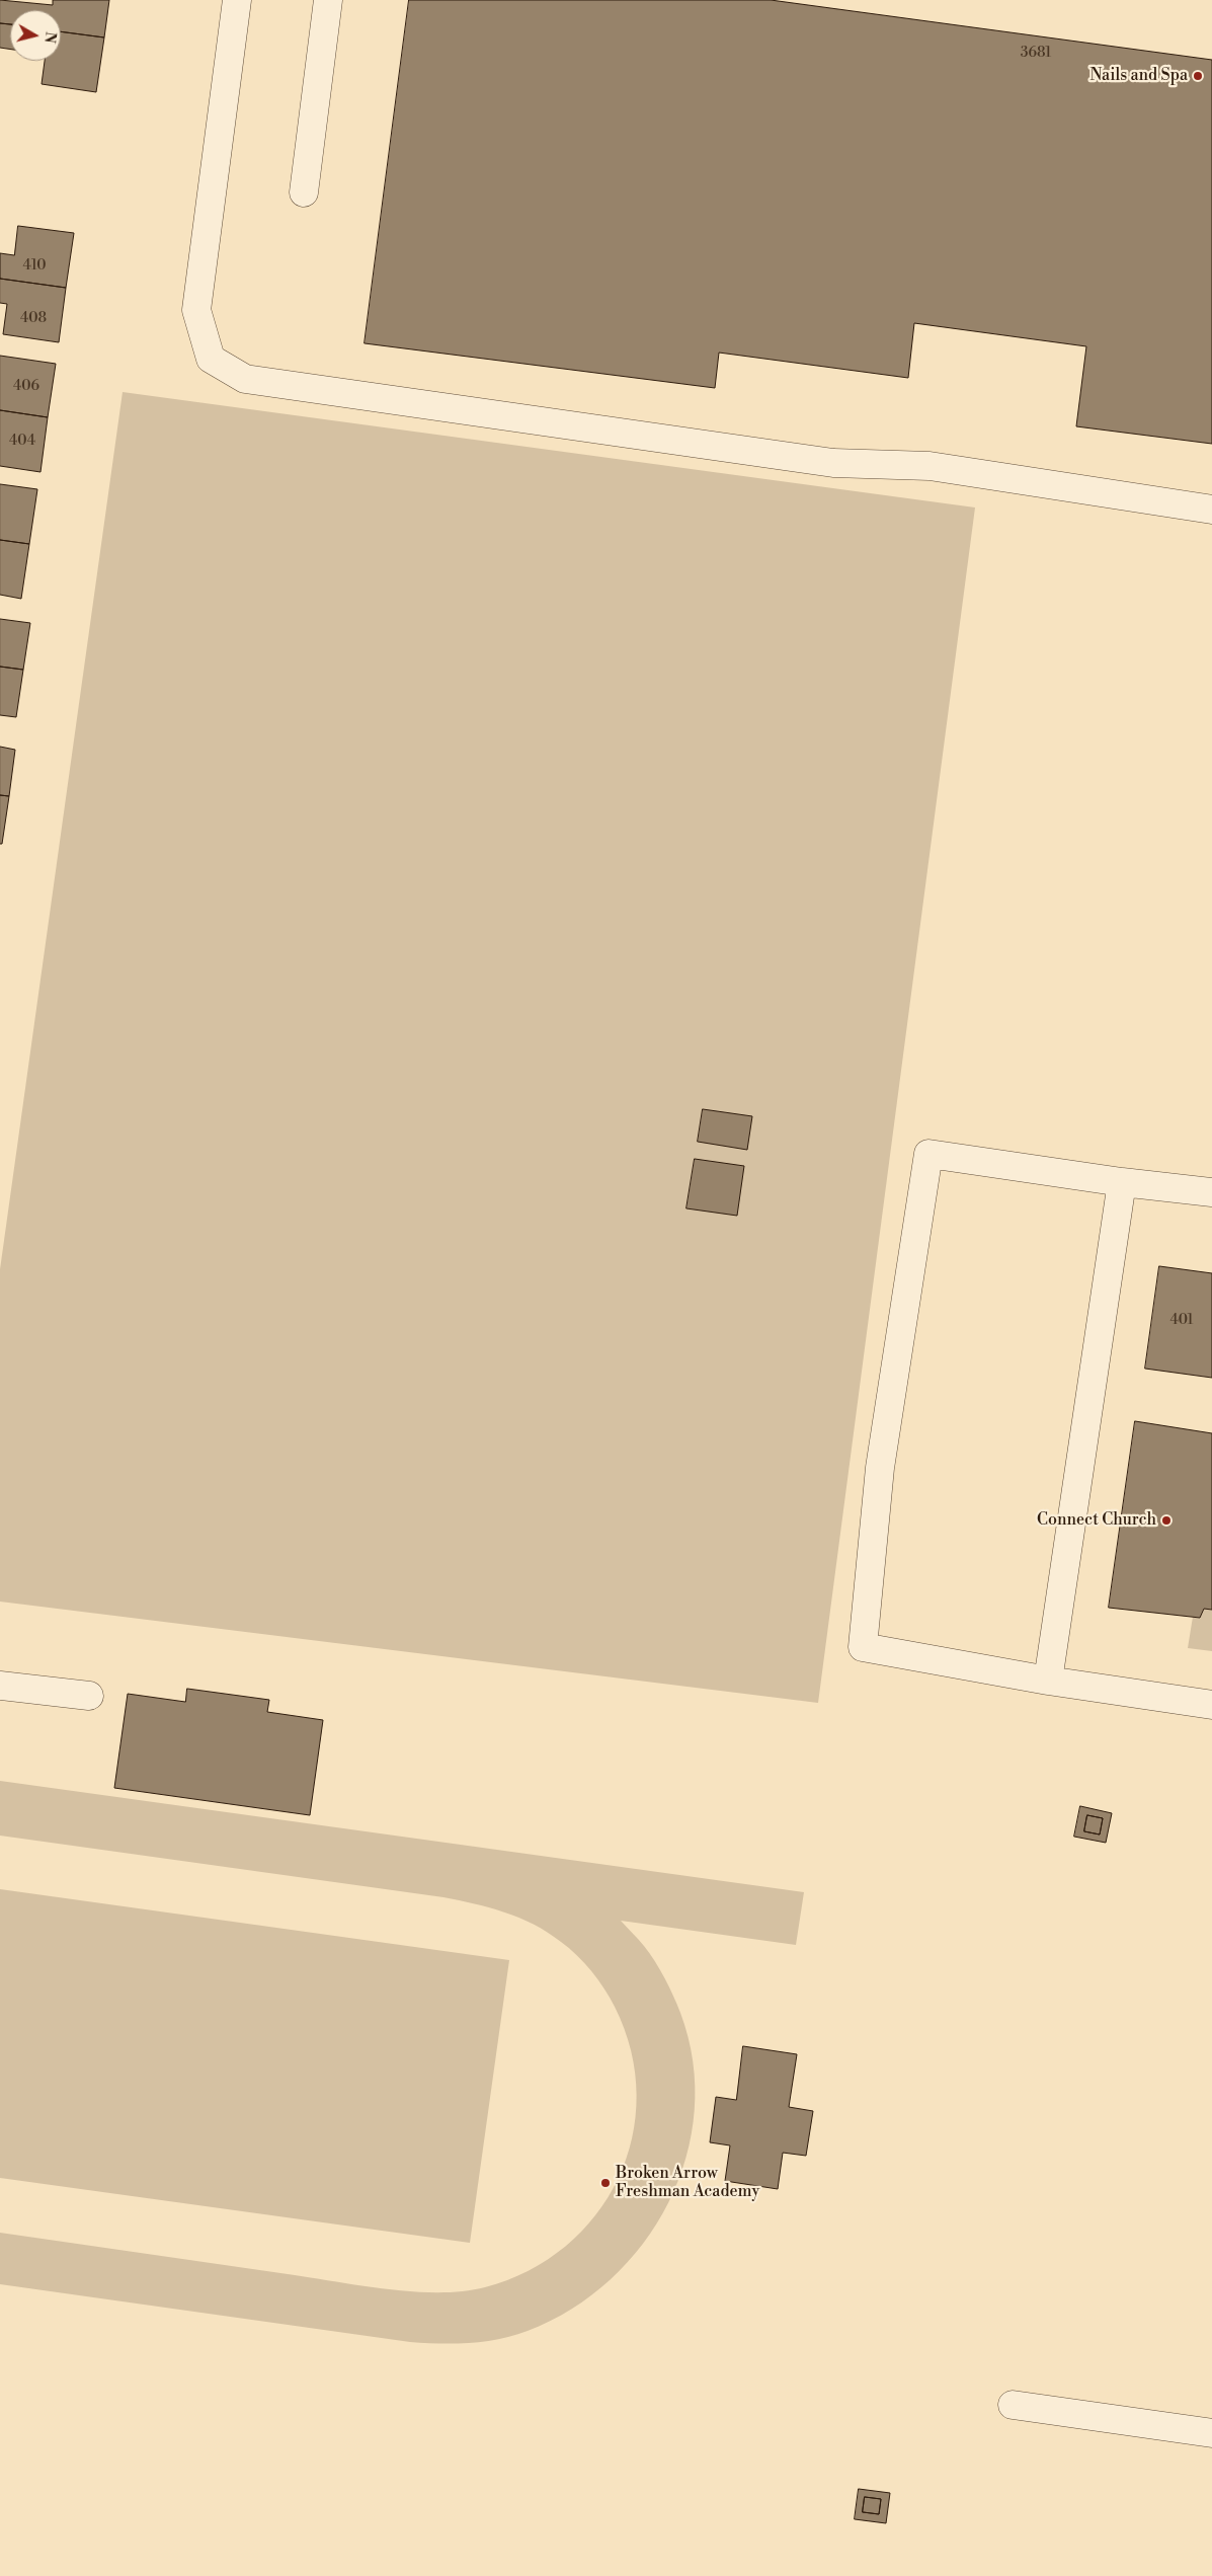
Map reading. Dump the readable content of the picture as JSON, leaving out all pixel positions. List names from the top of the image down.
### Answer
{
  "places": ["Nails and Spa", "Connect Church", "Broken Arrow Freshman Academy"],
  "house_numbers": [
    "3681",
    "410",
    "408",
    "406",
    "404",
    "401"
  ],
  "north": "right"
}
